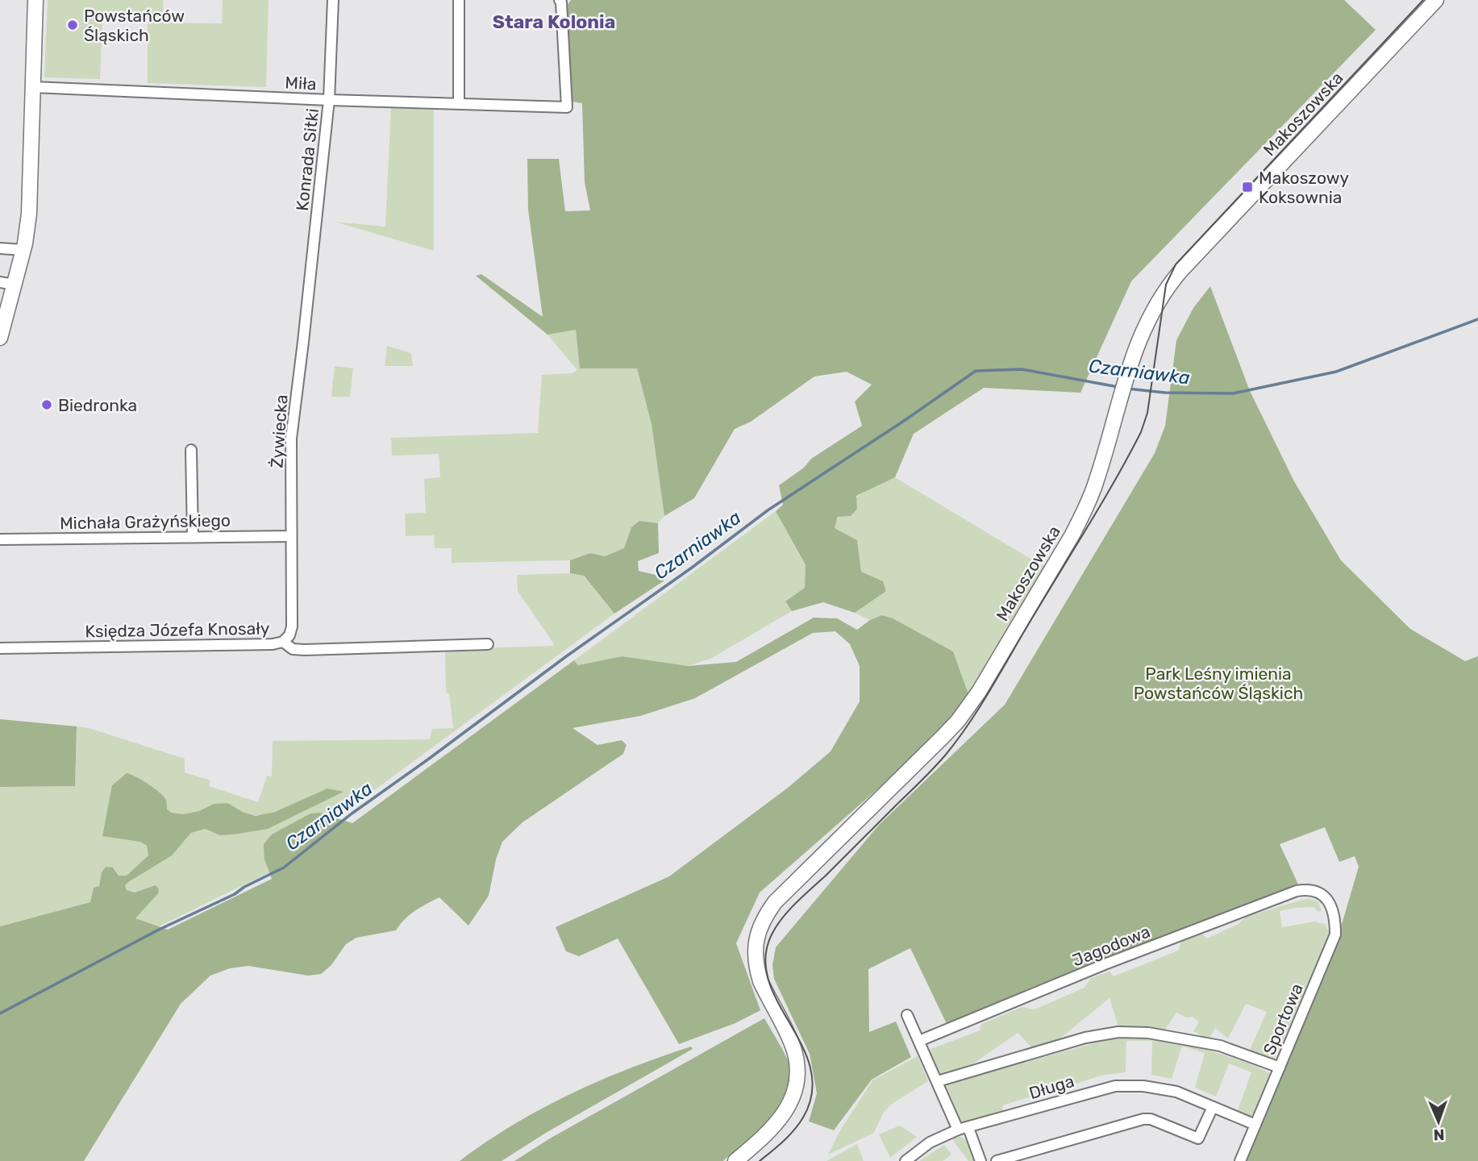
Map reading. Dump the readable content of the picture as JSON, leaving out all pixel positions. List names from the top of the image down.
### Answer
{
  "streets": {
    "main road": ["Makoszowska"],
    "street": [
      "Miła",
      "Konrada Sitki",
      "Żywiecka",
      "Michała Grażyńskiego",
      "Księdza Józefa Knosały",
      "Jagodowa",
      "Sportowa",
      "Długa"
    ]
  },
  "crossings": [
    ["Miła", "Konrada Sitki"],
    ["Konrada Sitki", "Żywiecka"],
    ["Żywiecka", "Michała Grażyńskiego"],
    ["Żywiecka", "Księdza Józefa Knosały"],
    ["Jagodowa", "Sportowa"],
    ["Sportowa", "Długa"]
  ],
  "districts": ["Stara Kolonia"],
  "water": ["Czarniawka"],
  "parks": ["Park Leśny imienia Powstańców Śląskich"],
  "places": {
    "other": ["Powstańców Śląskich", "Biedronka"],
    "transit": ["Makoszowy Koksownia"]
  },
  "north": "bottom"
}
